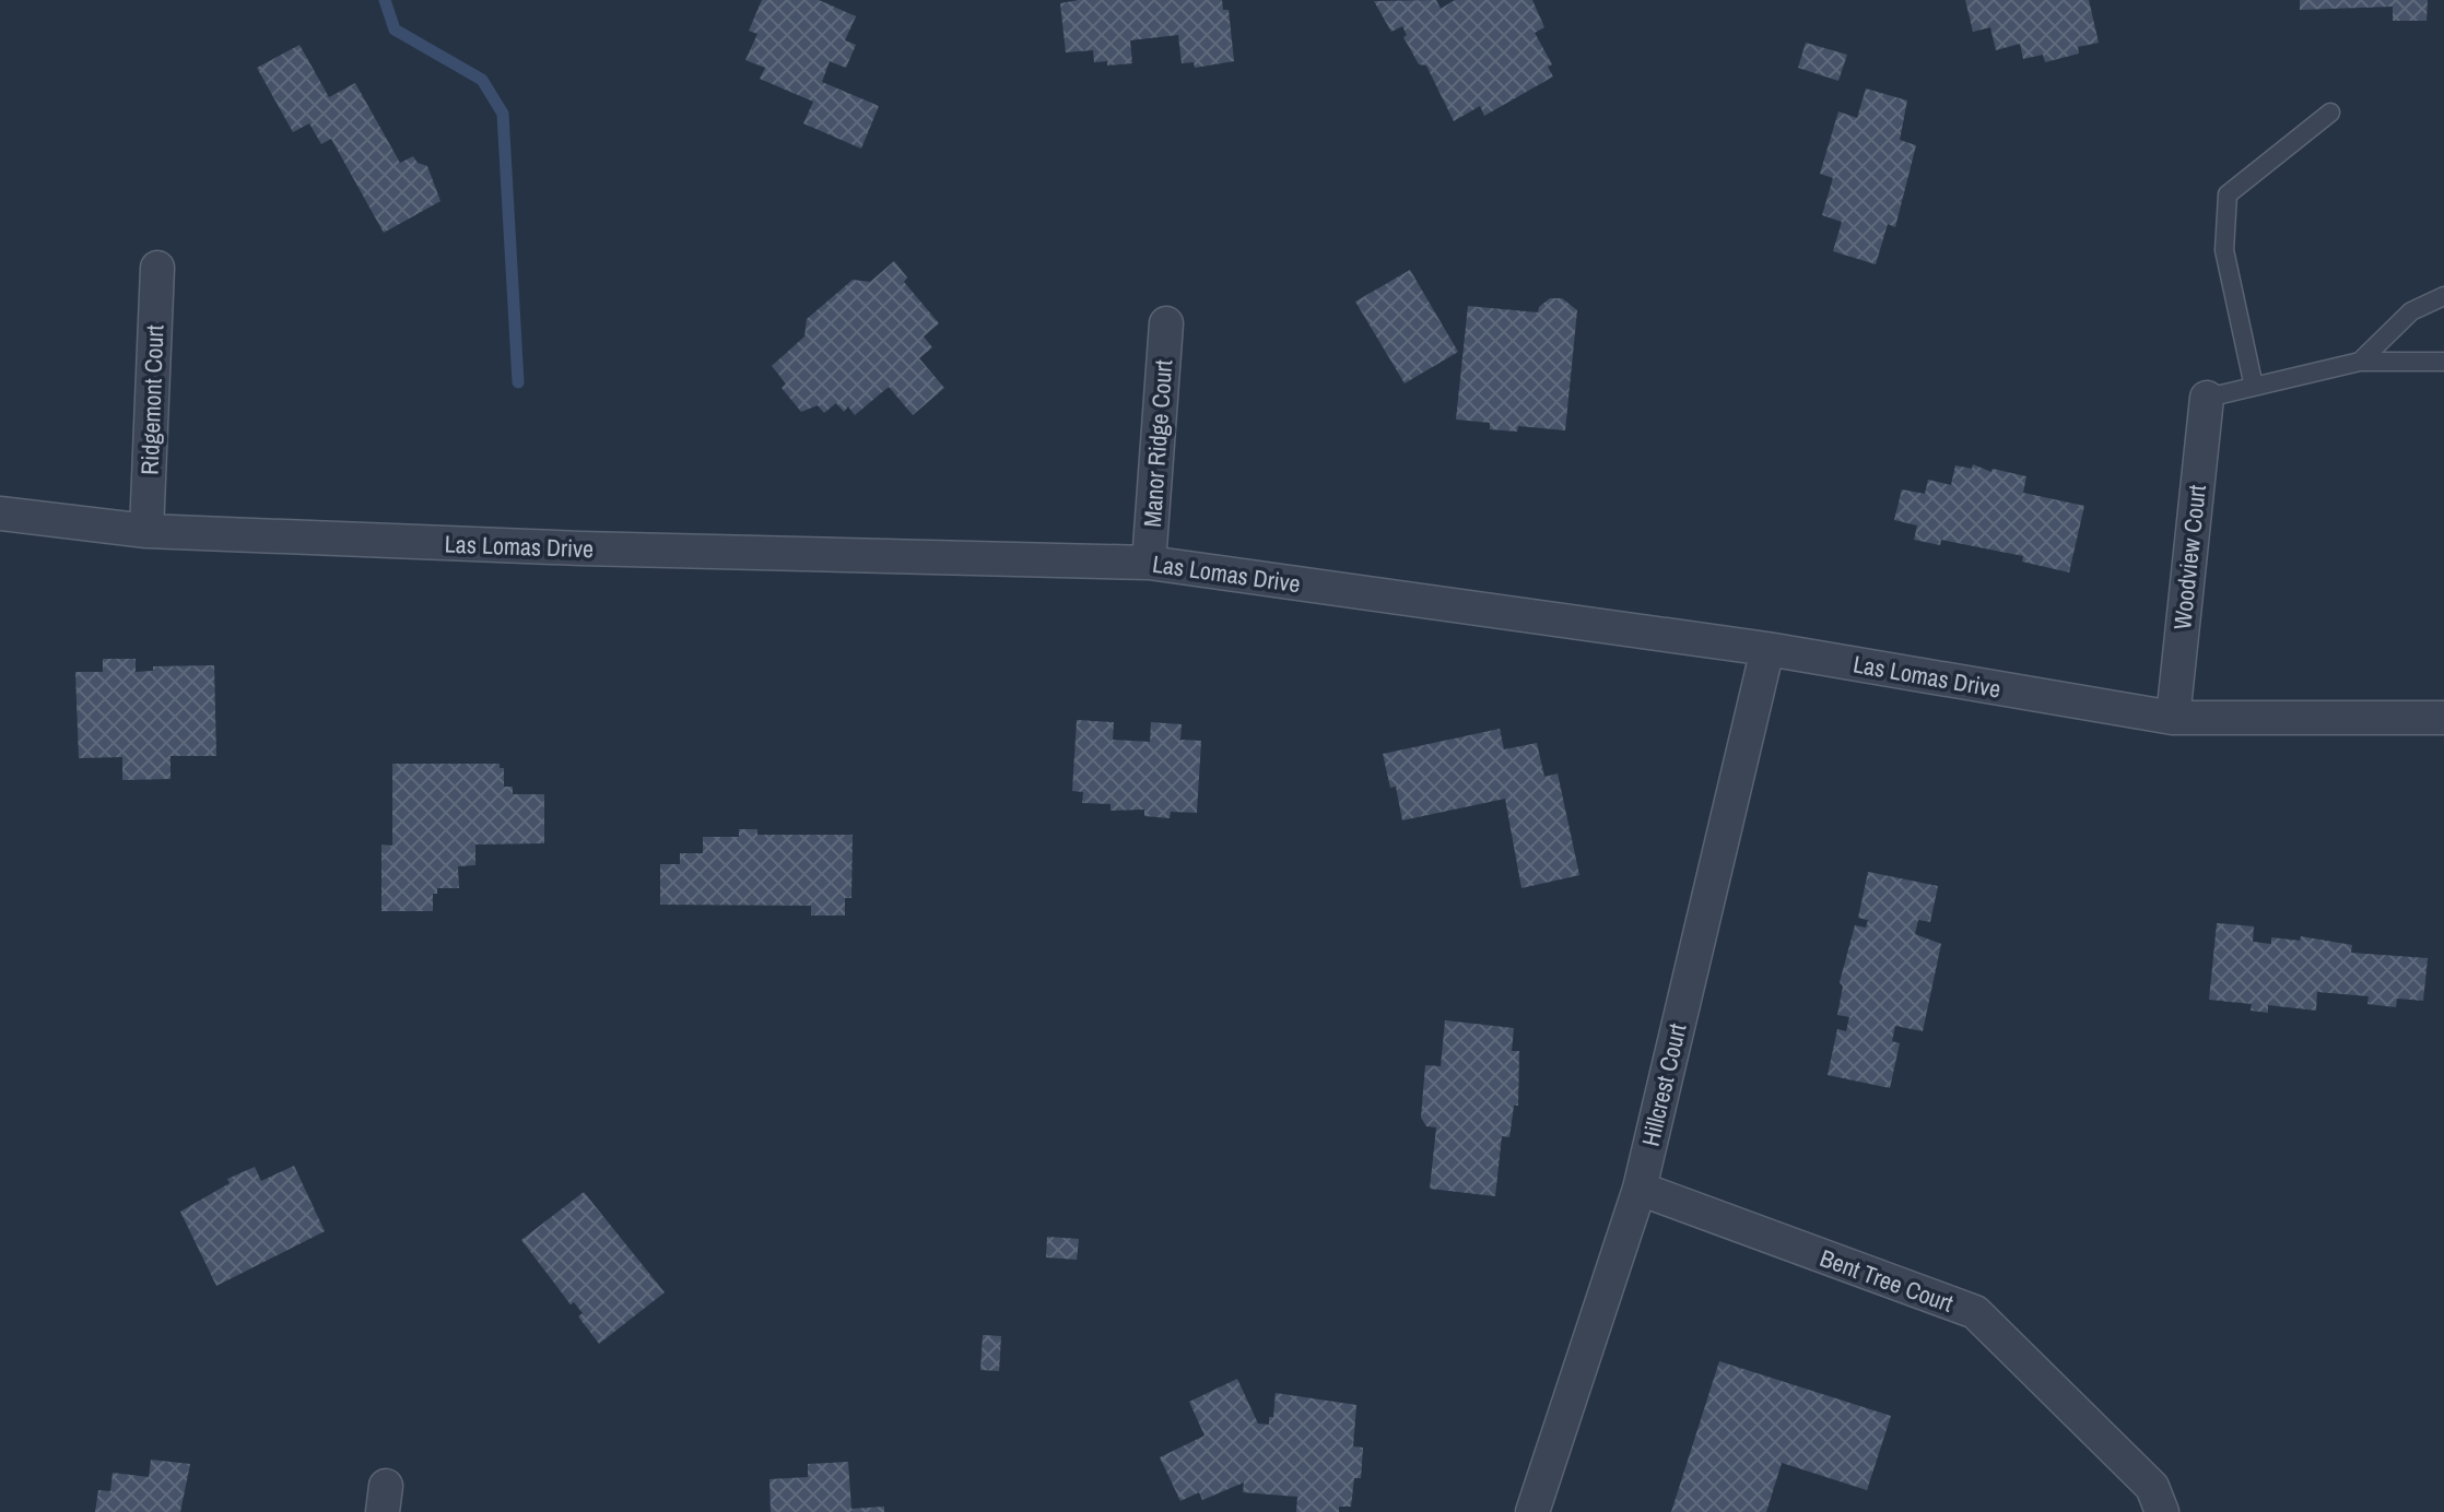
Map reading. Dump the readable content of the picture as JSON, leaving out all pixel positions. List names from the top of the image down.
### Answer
{
  "streets": {
    "street": [
      "Ridgemont Court",
      "Manor Ridge Court",
      "Las Lomas Drive",
      "Woodview Court",
      "Hillcrest Court",
      "Bent Tree Court"
    ]
  },
  "crossings": [
    ["Ridgemont Court", "Las Lomas Drive"],
    ["Manor Ridge Court", "Las Lomas Drive"],
    ["Las Lomas Drive", "Woodview Court"],
    ["Las Lomas Drive", "Hillcrest Court"],
    ["Hillcrest Court", "Bent Tree Court"]
  ]
}
